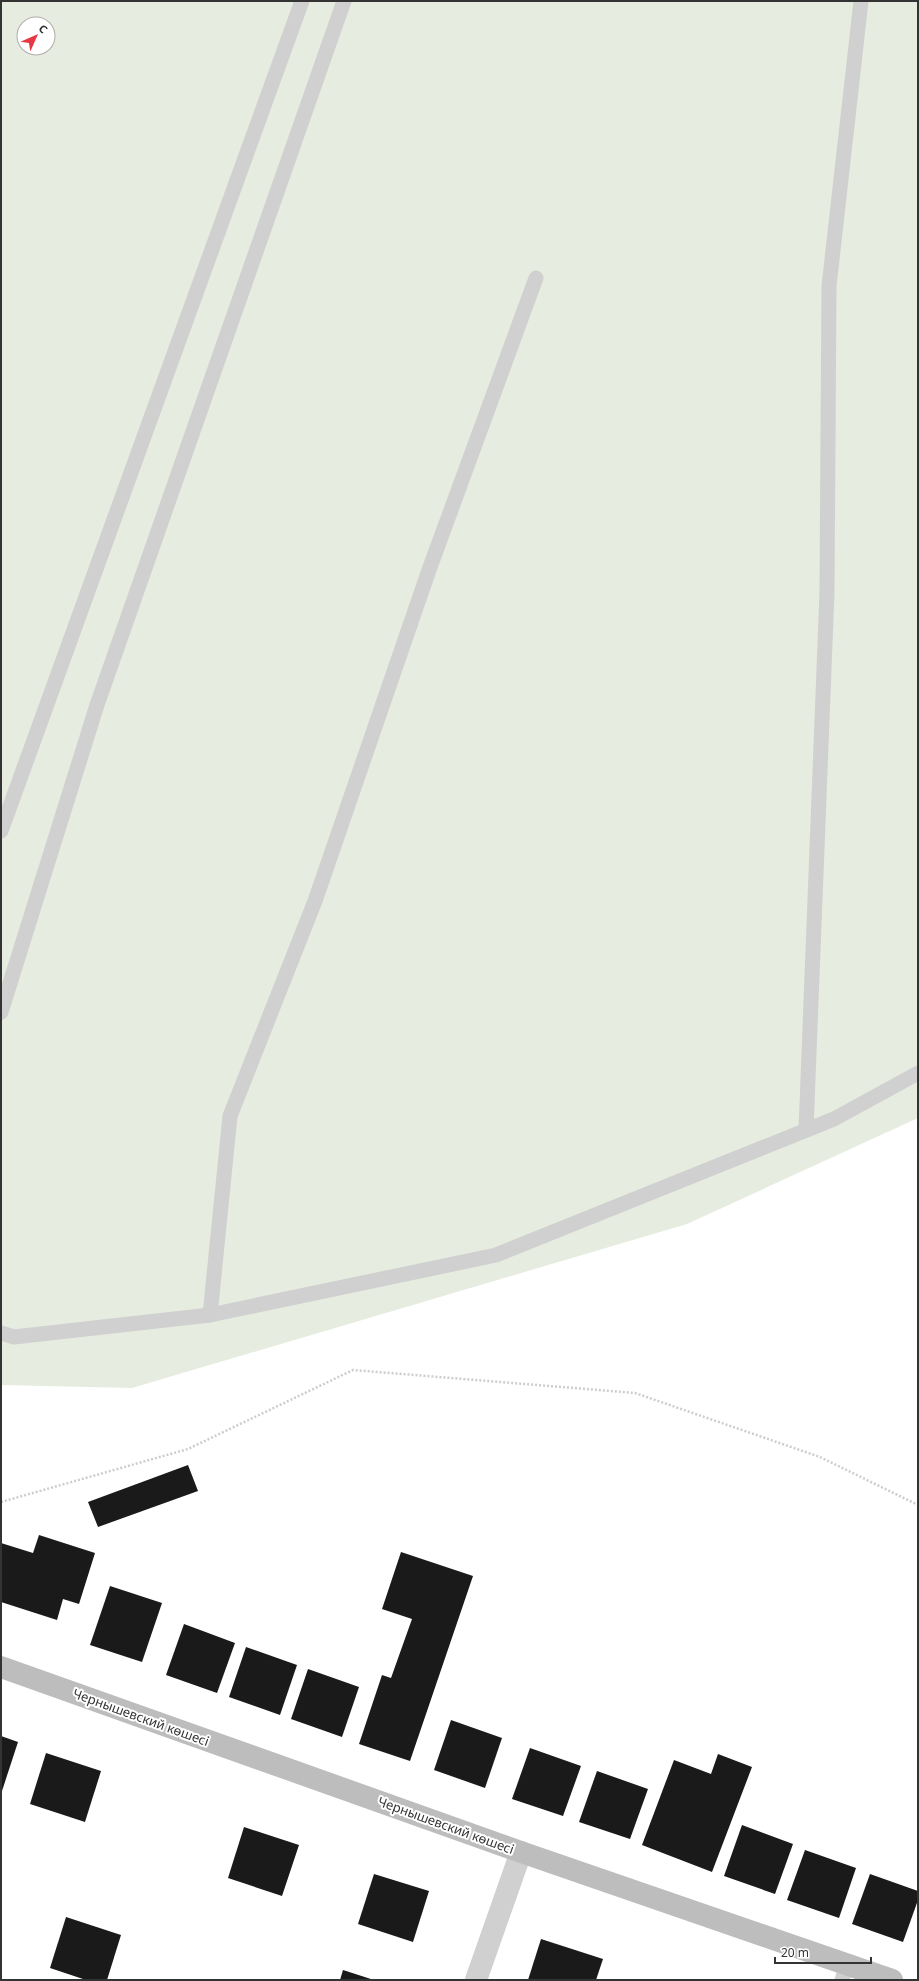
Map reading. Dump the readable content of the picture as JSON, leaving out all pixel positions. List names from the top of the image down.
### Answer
{
  "streets": {
    "street": ["Чернышевский көшесі"]
  },
  "scale_bar": "20 m",
  "north": "top right"
}
